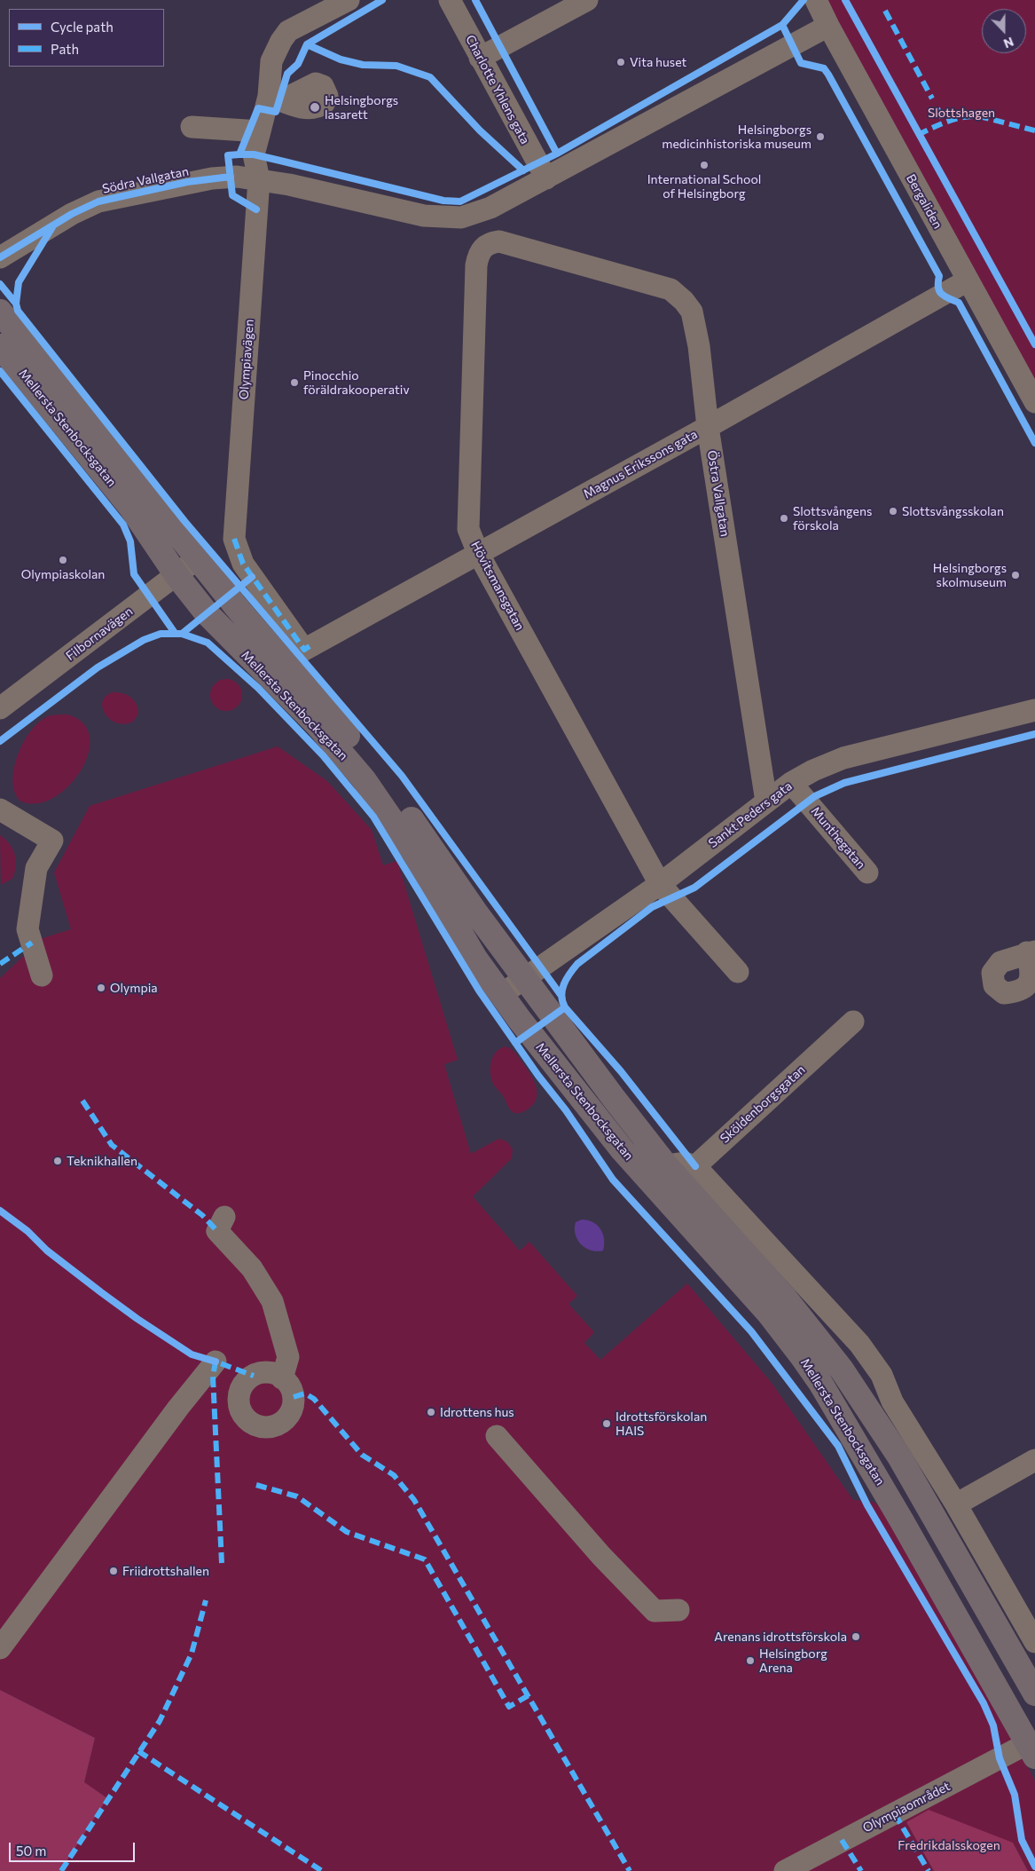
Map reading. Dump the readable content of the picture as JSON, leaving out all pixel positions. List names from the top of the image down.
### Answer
{
  "streets": {
    "main road": ["Mellersta Stenbocksgatan"],
    "street": [
      "Charlotte Yhlens gata",
      "Södra Vallgatan",
      "Bergaliden",
      "Olympiavägen",
      "Magnus Erikssons gata",
      "Östra Vallgatan",
      "Hövitsmansgatan",
      "Filbornavägen",
      "Sankt Peders gata",
      "Munthegatan",
      "Sköldenborgsgatan",
      "Olympiaområdet"
    ]
  },
  "crossings": [
    ["Charlotte Yhlens gata", "Södra Vallgatan"],
    ["Södra Vallgatan", "Bergaliden"],
    ["Södra Vallgatan", "Olympiavägen"],
    ["Bergaliden", "Magnus Erikssons gata"],
    ["Olympiavägen", "Magnus Erikssons gata"],
    ["Mellersta Stenbocksgatan", "Filbornavägen"],
    ["Mellersta Stenbocksgatan", "Sankt Peders gata"],
    ["Mellersta Stenbocksgatan", "Olympiaområdet"],
    ["Magnus Erikssons gata", "Östra Vallgatan"],
    ["Magnus Erikssons gata", "Hövitsmansgatan"],
    ["Östra Vallgatan", "Hövitsmansgatan"],
    ["Östra Vallgatan", "Sankt Peders gata"],
    ["Hövitsmansgatan", "Sankt Peders gata"],
    ["Sankt Peders gata", "Munthegatan"]
  ],
  "parks": ["Slottshagen", "Fredrikdalsskogen"],
  "places": [
    "Vita huset",
    "Helsingborgs lasarett",
    "Helsingborgs medicinhistoriska museum",
    "International School of Helsingborg",
    "Pinocchio föräldrakooperativ",
    "Slottsvångsskolan",
    "Slottsvångens förskola",
    "Olympiaskolan",
    "Helsingborgs skolmuseum",
    "Olympia",
    "Teknikhallen",
    "Idrottens hus",
    "Idrottsförskolan HAIS",
    "Friidrottshallen",
    "Arenans idrottsförskola",
    "Helsingborg Arena"
  ],
  "legend": ["Cycle path", "Path"],
  "scale_bar": "50 m",
  "north": "bottom"
}
